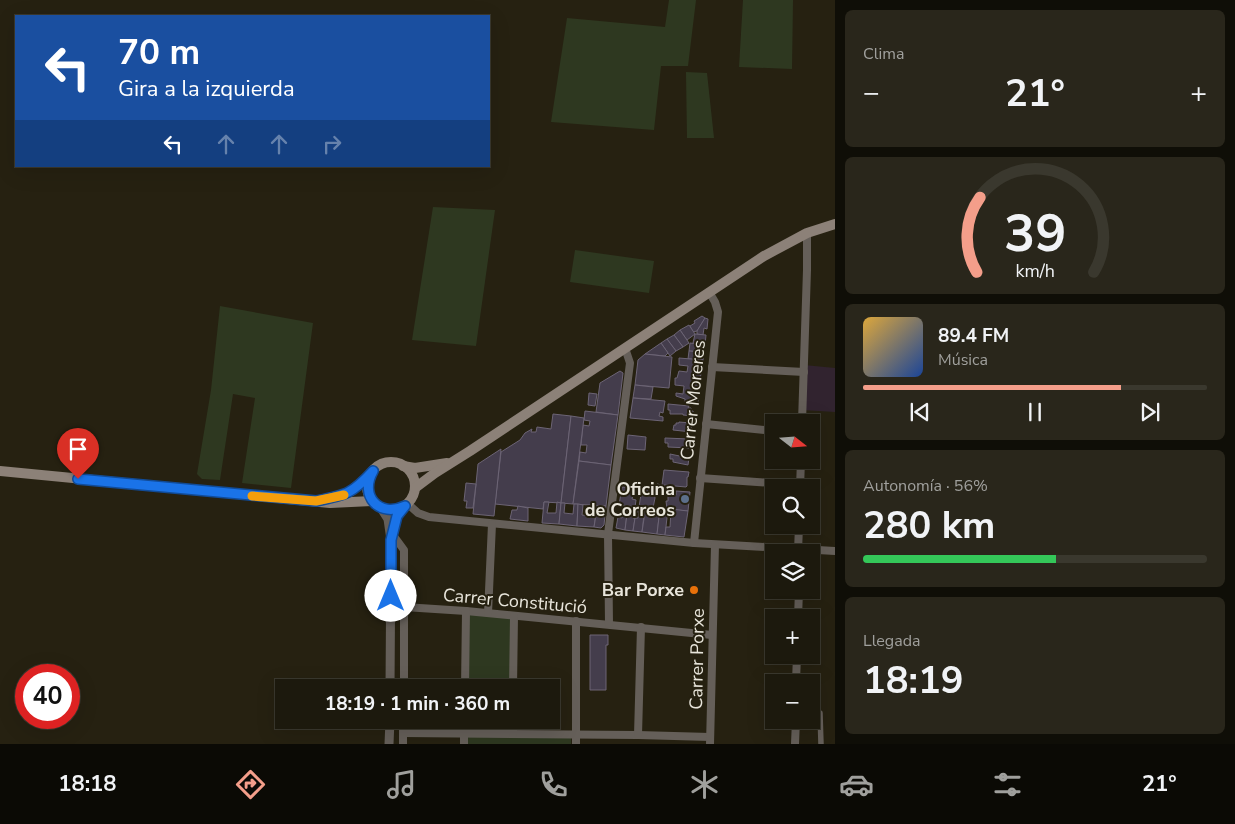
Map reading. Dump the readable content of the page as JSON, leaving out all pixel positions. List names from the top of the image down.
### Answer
{
  "streets": {
    "street": ["Carrer Moreres", "Carrer Constitució", "Carrer Porxe"]
  },
  "crossings": [
    ["Carrer Constitució", "Carrer Porxe"]
  ],
  "places": ["Oficina de Correos", "Bar Porxe"],
  "north": "right",
  "page": {
    "tile": [
      "Clima",
      ["Autonomía · 56%", "280 km"],
      ["Llegada", "18:19"]
    ],
    "turn": ["70 m", "Gira a la izquierda"],
    "heat": ["−", "21°", "+"],
    "song": ["89.4 FM", "Música"],
    "map_buttons": ["+", "−"],
    "limit": "40",
    "trip": "18:19 · 1 min · 360 m",
    "tabs": ["18:18", "21°"],
    "gauge": ["39", "km/h"]
  }
}
